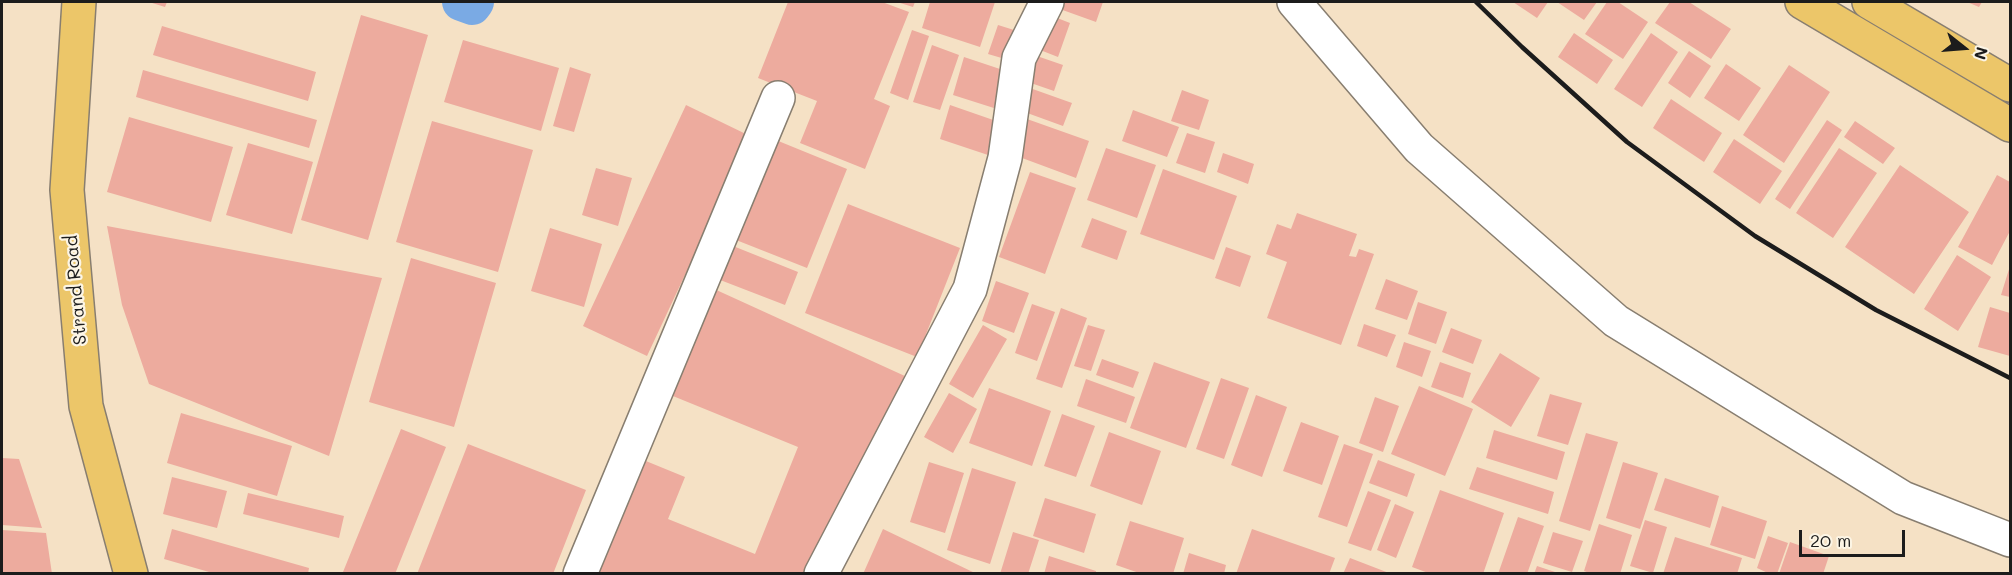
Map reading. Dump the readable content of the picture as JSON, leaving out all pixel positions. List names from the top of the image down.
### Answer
{
  "streets": {
    "main road": ["Strand Road"]
  },
  "scale_bar": "20 m",
  "north": "right"
}
